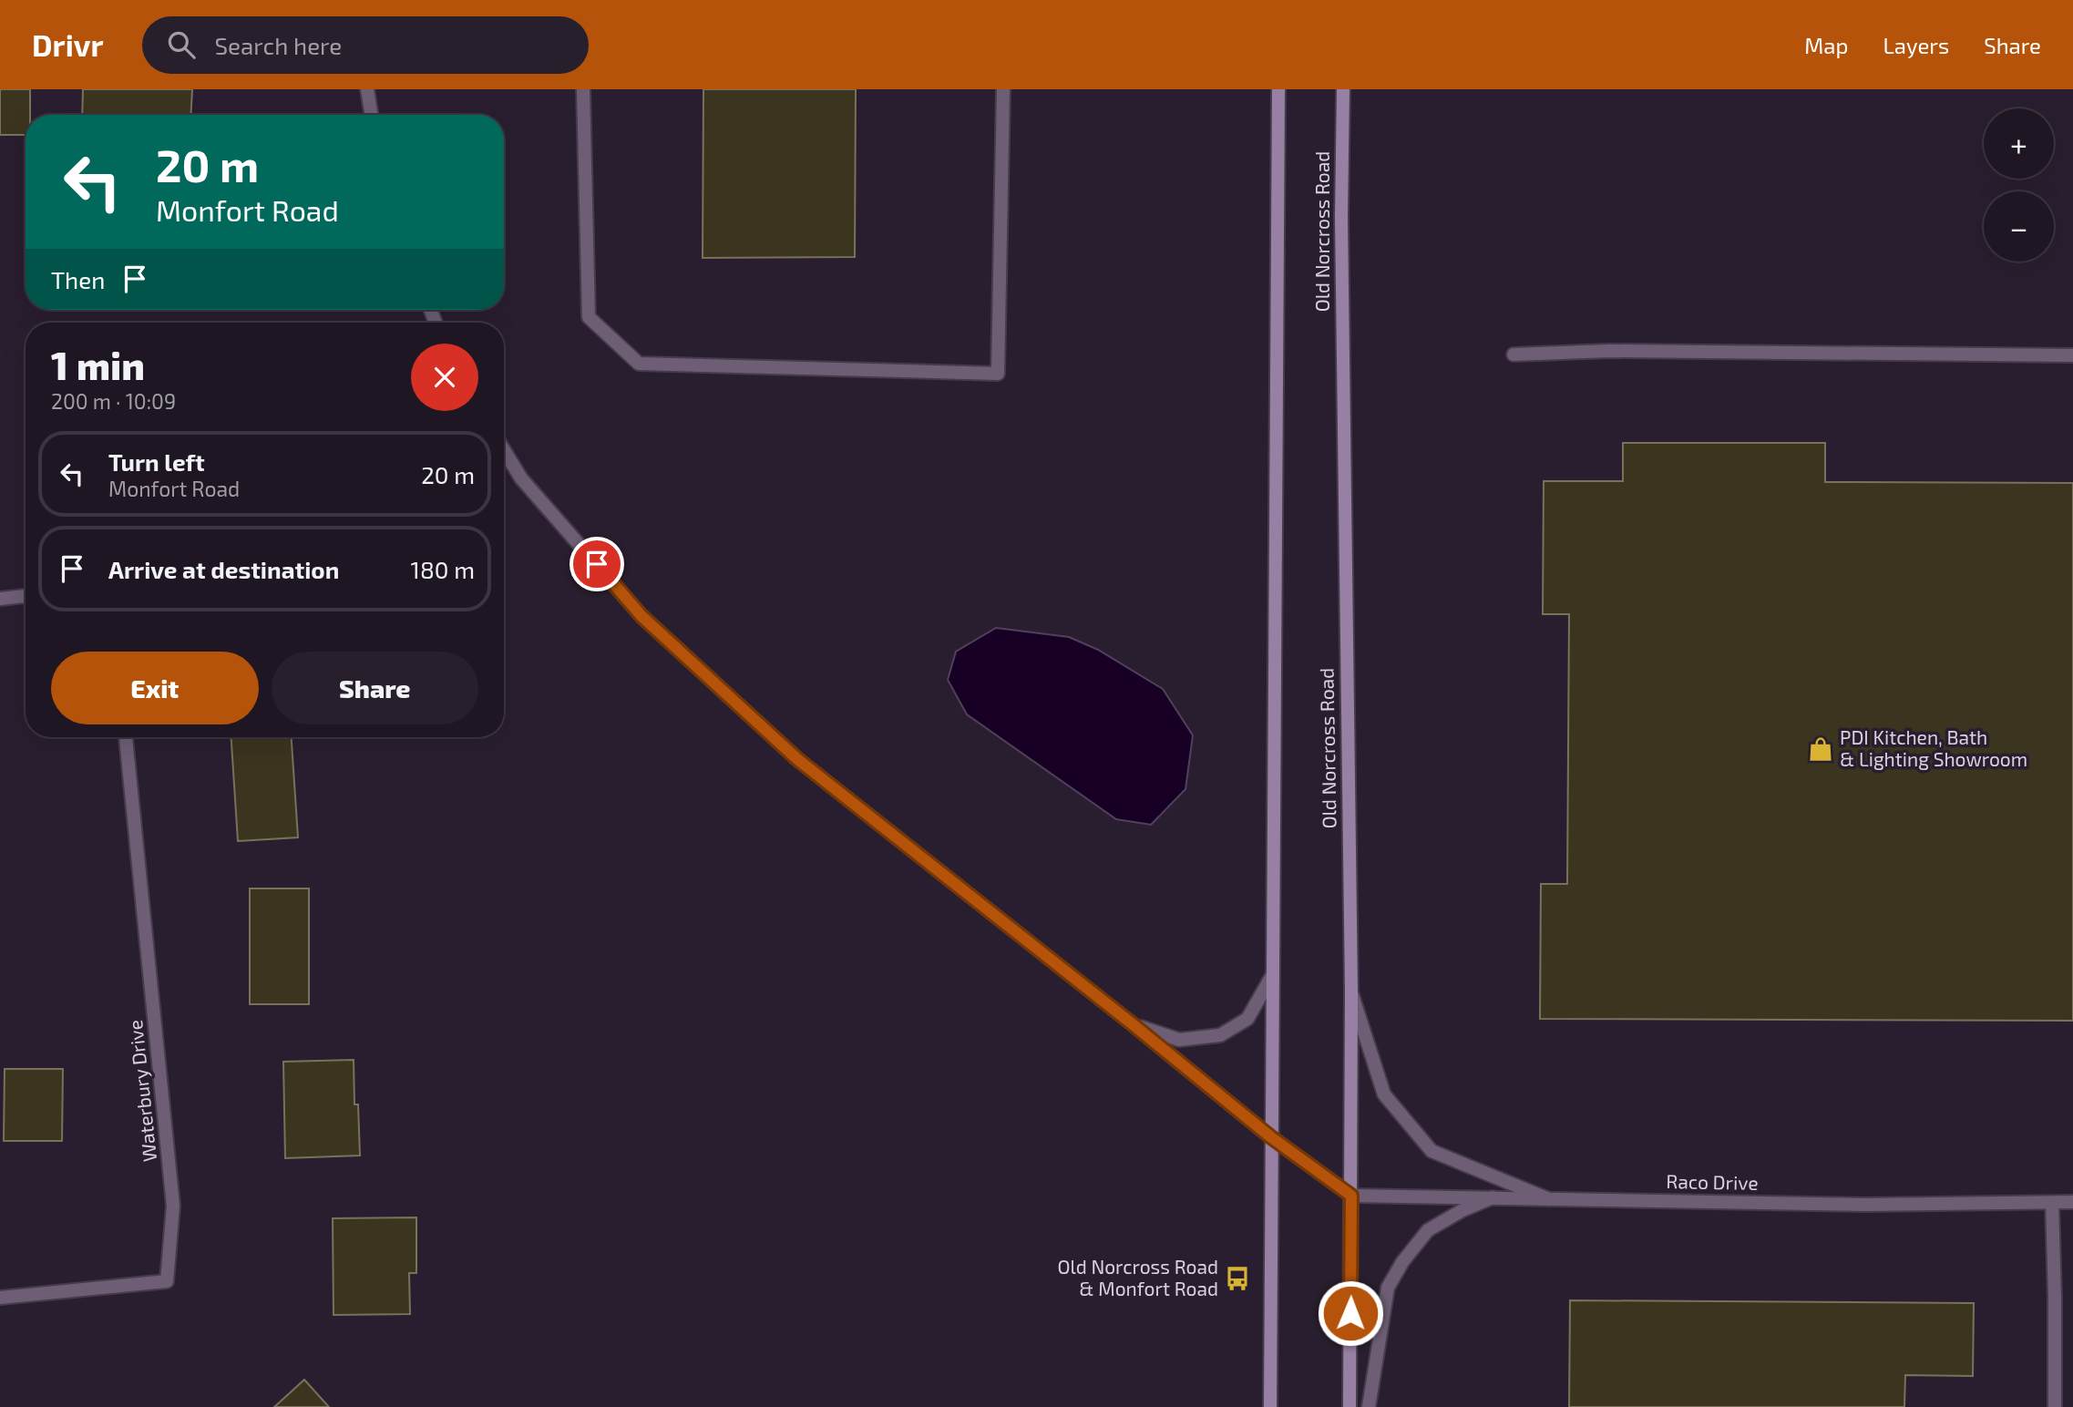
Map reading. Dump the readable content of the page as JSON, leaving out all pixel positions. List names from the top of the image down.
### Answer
{
  "streets": {
    "main road": ["Old Norcross Road"],
    "street": ["Waterbury Drive", "Raco Drive"]
  },
  "crossings": [
    ["Old Norcross Road", "Raco Drive"]
  ],
  "places": {
    "shop": ["PDI Kitchen, Bath & Lighting Showroom"],
    "bus stop": ["Old Norcross Road & Monfort Road"]
  },
  "page": {
    "header": "Drivr",
    "search": "Search here",
    "nav": ["Map", "Layers", "Share"],
    "map_buttons": ["+", "−"],
    "turn": ["20 m", "Monfort Road"],
    "then": "Then",
    "heading": ["1 min", "200 m · 10:09"],
    "list": [
      {
        "name": "Turn left",
        "note": "Monfort Road",
        "value": "20 m"
      },
      {
        "name": "Arrive at destination",
        "value": "180 m"
      }
    ],
    "buttons": ["Exit", "Share"]
  }
}
